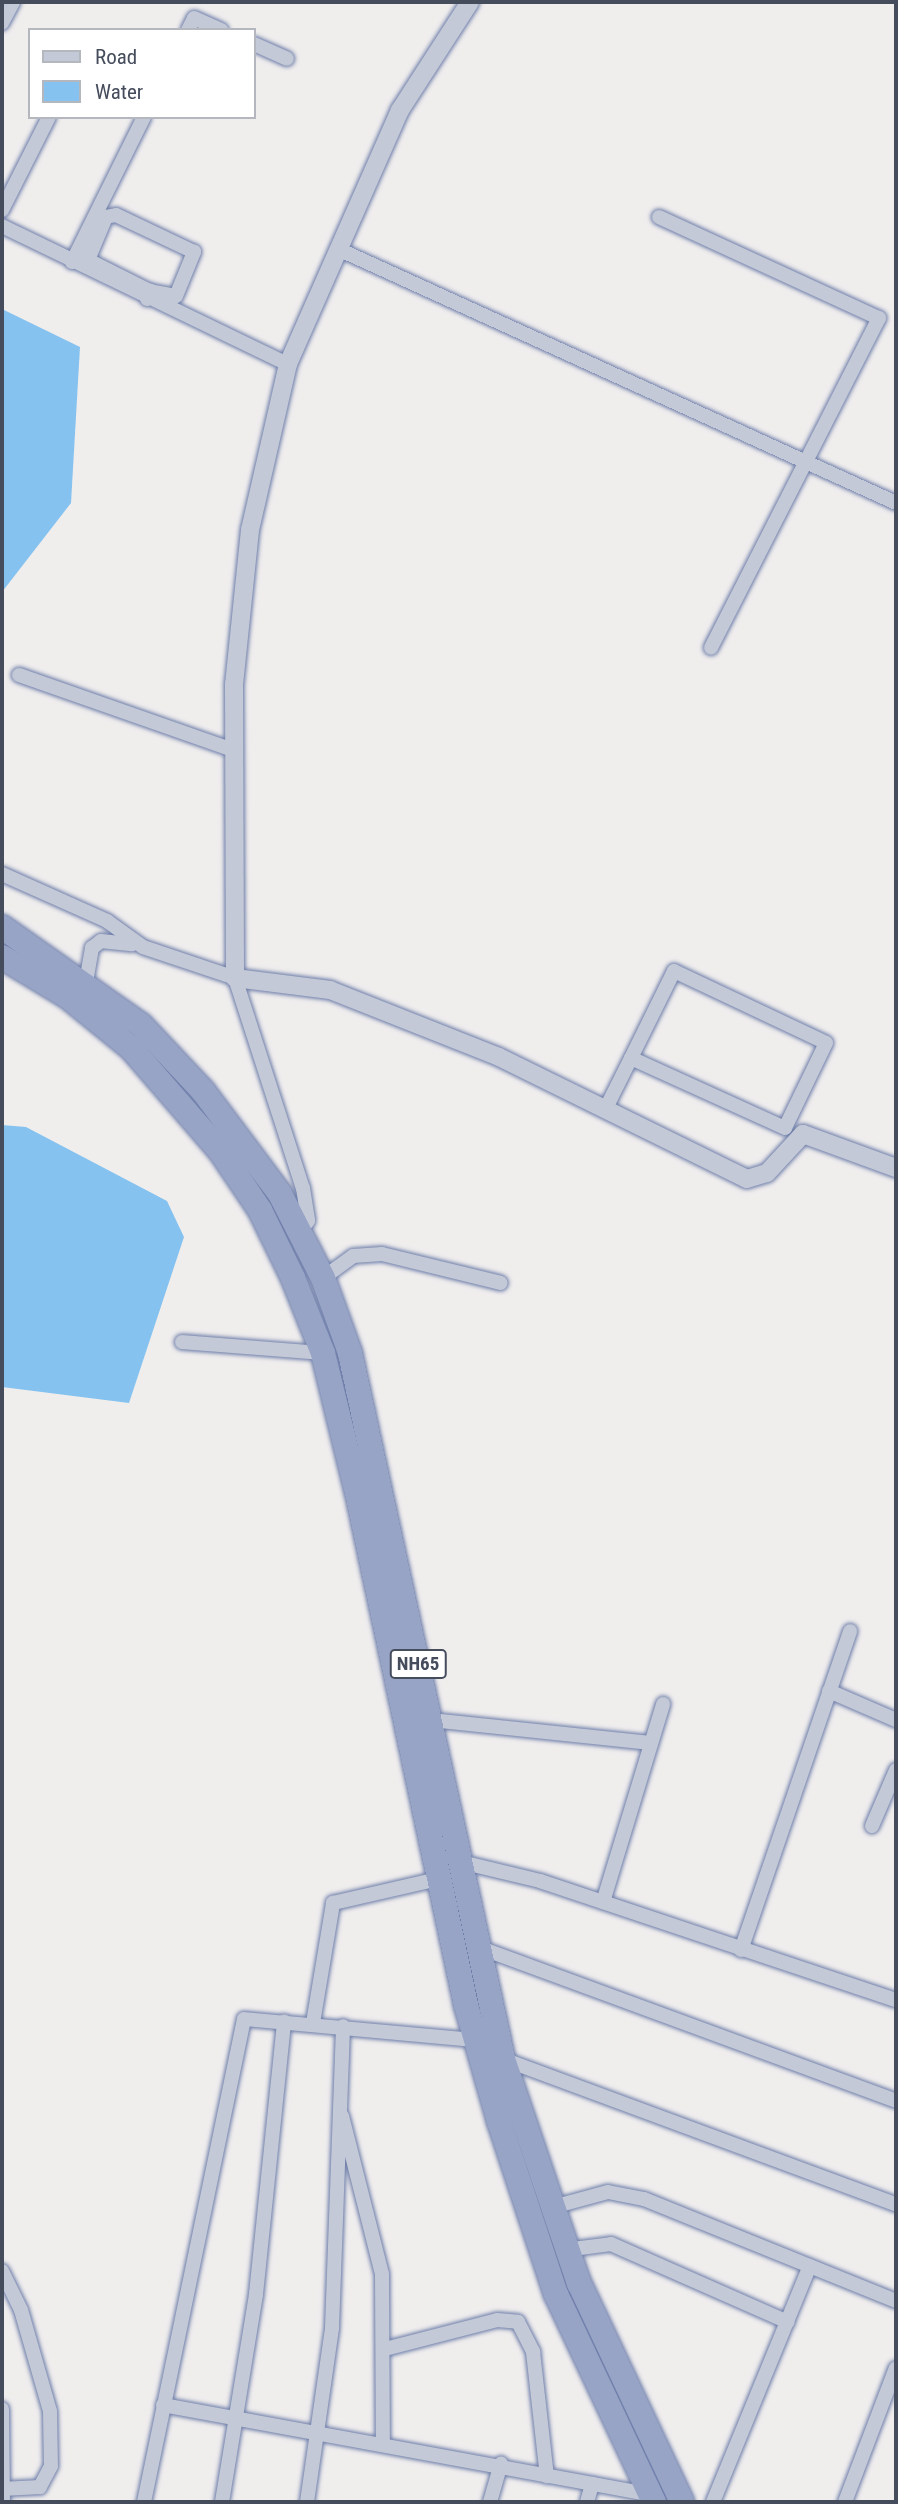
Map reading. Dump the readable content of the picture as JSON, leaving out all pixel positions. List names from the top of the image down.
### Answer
{
  "streets": {
    "highway": ["NH65"]
  },
  "legend": ["Road", "Water"]
}
